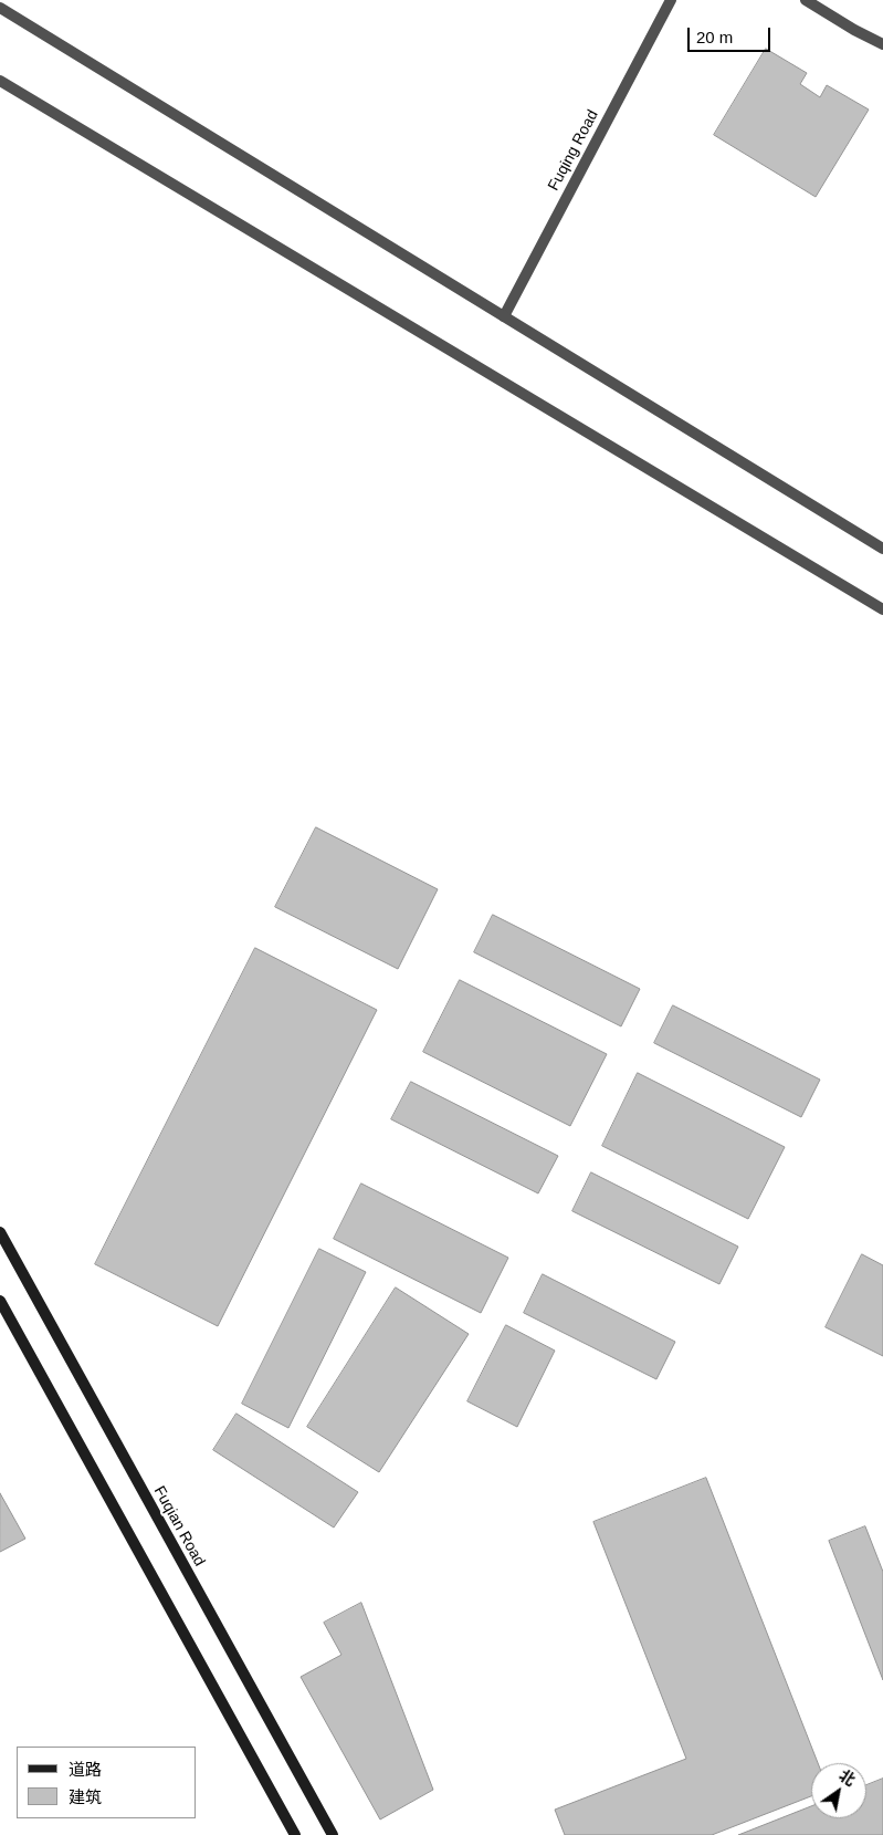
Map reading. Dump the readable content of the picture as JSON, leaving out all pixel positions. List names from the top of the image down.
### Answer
{
  "streets": {
    "main road": ["Fuqian Road"],
    "street": ["Fuqing Road"]
  },
  "legend": ["道路", "建筑"],
  "scale_bar": "20 m",
  "north": "top right"
}
